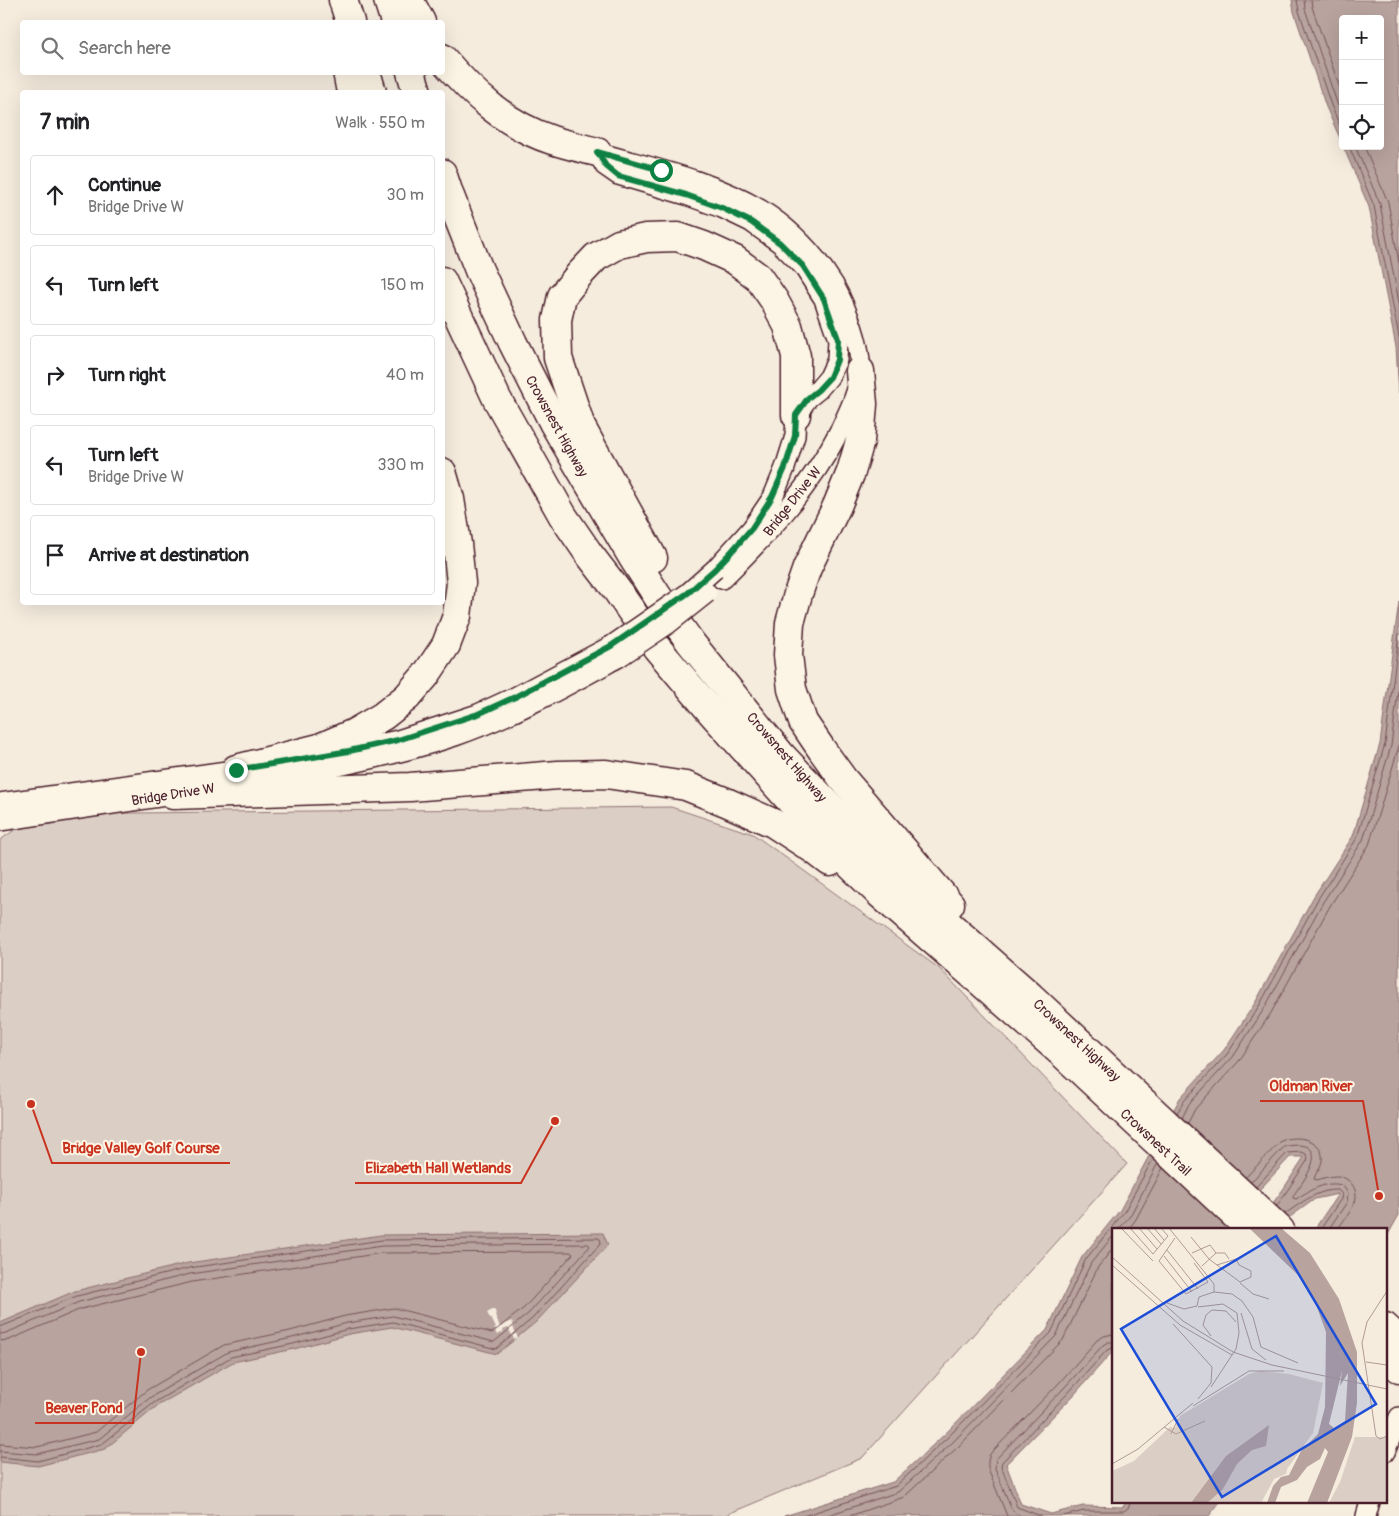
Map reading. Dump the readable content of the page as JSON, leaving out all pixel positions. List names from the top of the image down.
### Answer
{
  "streets": {
    "highway": ["Crowsnest Highway", "Crowsnest Trail"],
    "street": ["Bridge Drive W"]
  },
  "crossings": [
    ["Crowsnest Highway", "Crowsnest Trail"]
  ],
  "places": [
    "Bridge Valley Golf Course",
    "Elizabeth Hall Wetlands",
    "Oldman River",
    "Beaver Pond"
  ],
  "page": {
    "map_buttons": ["+", "−"],
    "search": "Search here",
    "heading": ["7 min", "Walk · 550 m"],
    "list": [
      ["Continue", "Bridge Drive W", "30 m"],
      ["Turn left", "150 m"],
      ["Turn right", "40 m"],
      ["Turn left", "Bridge Drive W", "330 m"],
      "Arrive at destination"
    ]
  }
}
